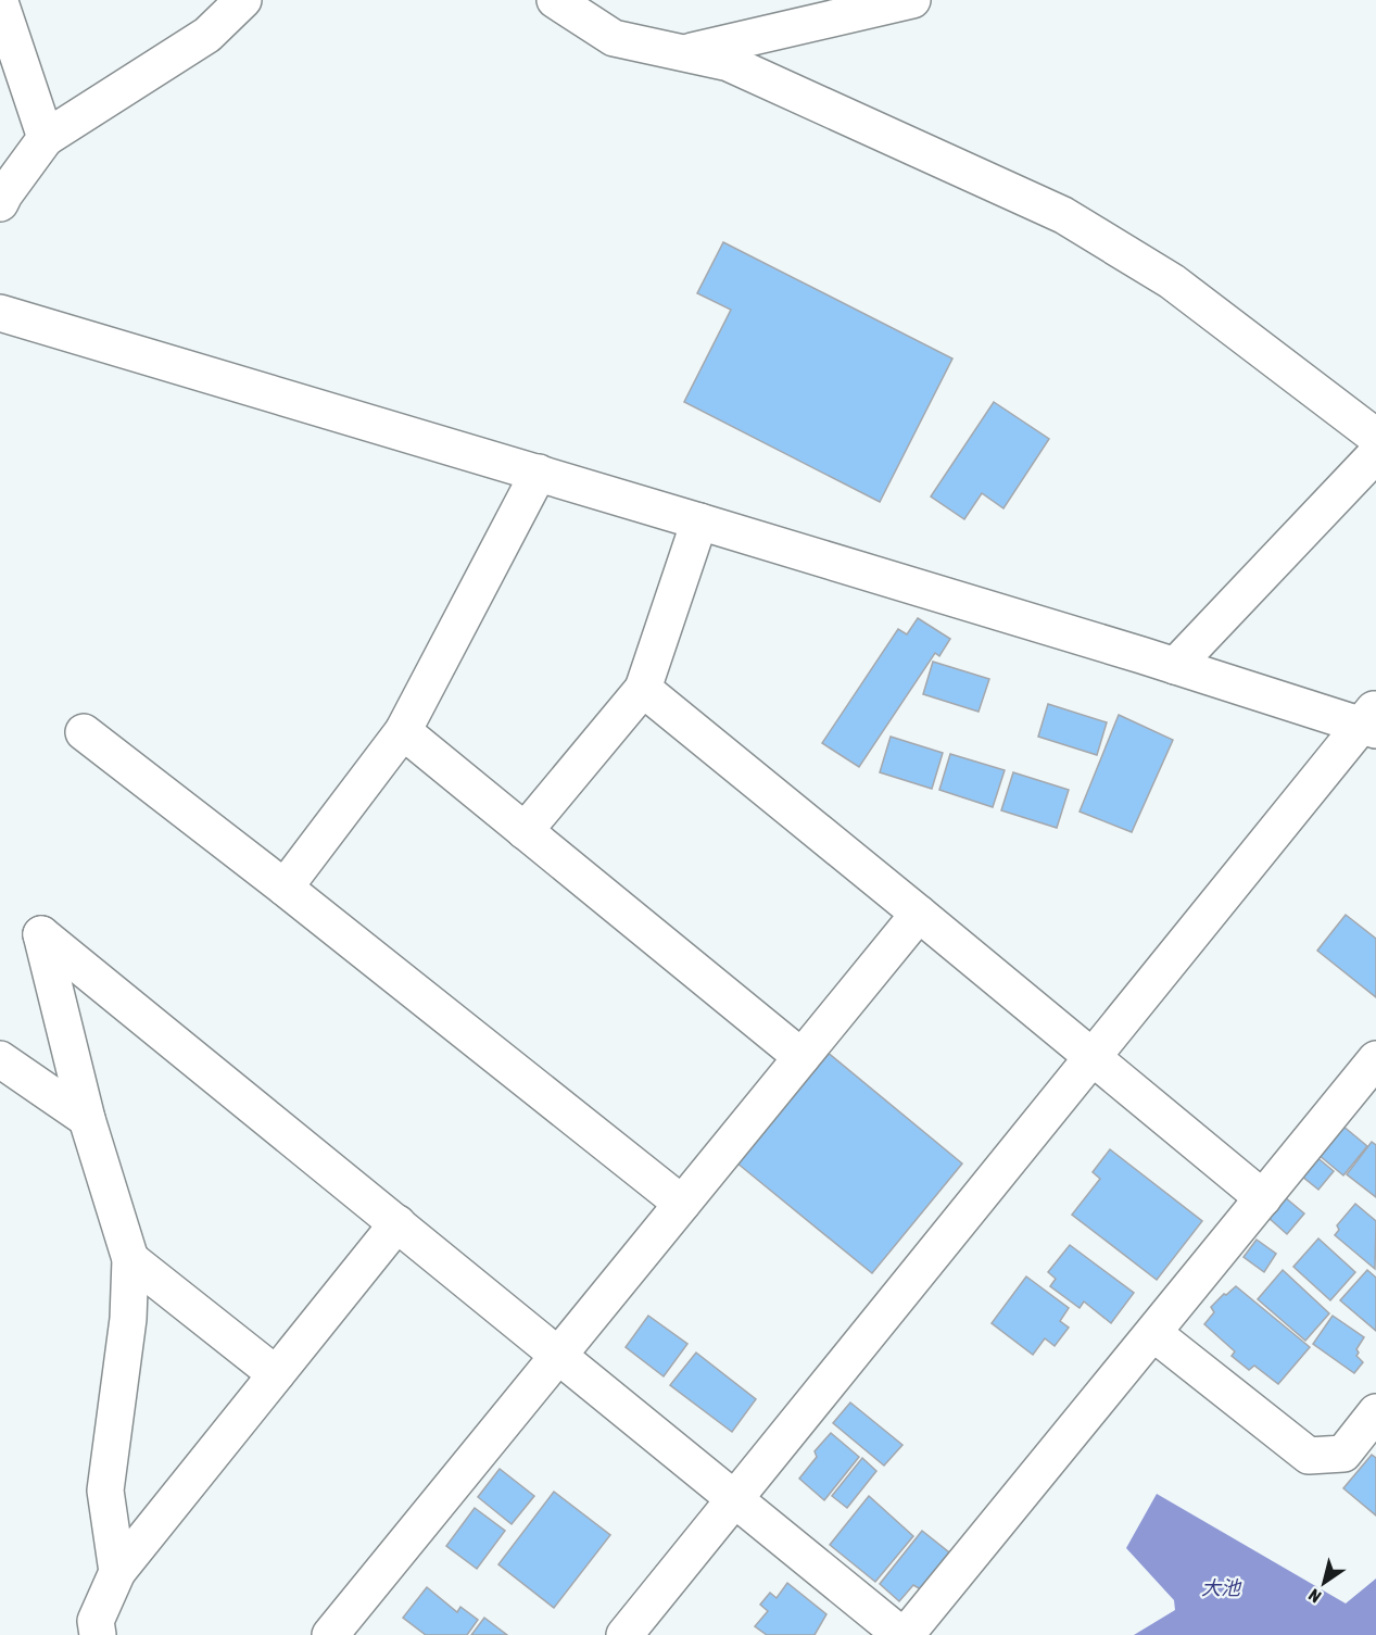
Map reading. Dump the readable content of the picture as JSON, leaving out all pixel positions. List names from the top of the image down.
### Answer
{
  "water": ["大池"],
  "north": "bottom left"
}
